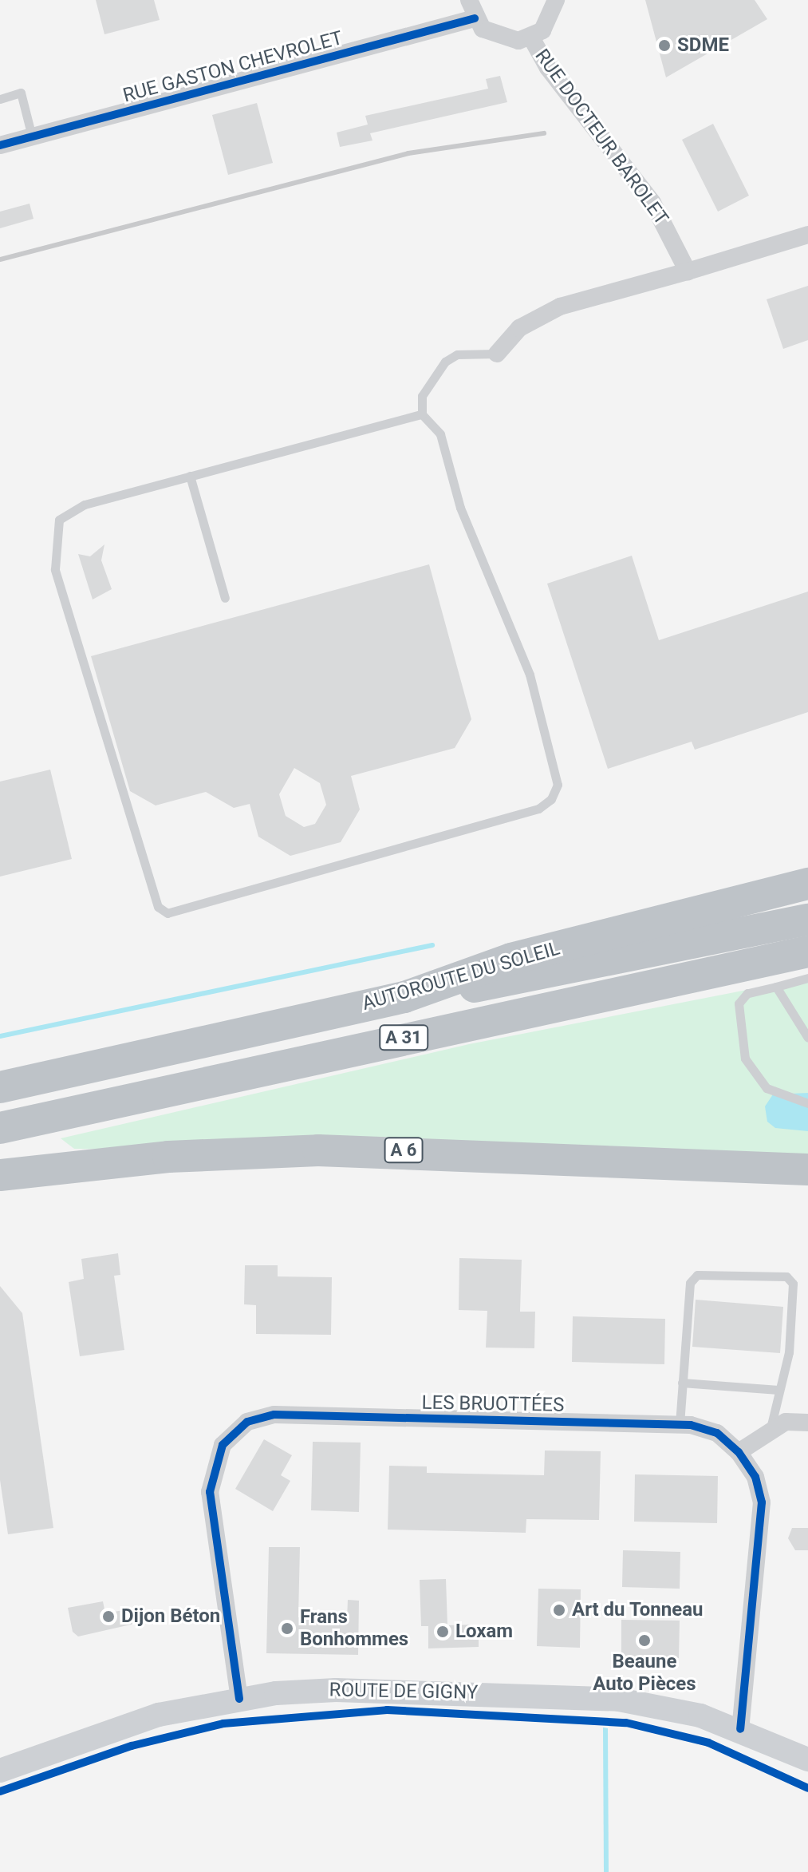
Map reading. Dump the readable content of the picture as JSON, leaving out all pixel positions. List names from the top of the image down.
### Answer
{
  "streets": {
    "highway": ["AUTOROUTE DU SOLEIL", "A 31", "A 6"],
    "street": [
      "RUE GASTON CHEVROLET",
      "RUE DOCTEUR BAROLET",
      "LES BRUOTTÉES",
      "ROUTE DE GIGNY"
    ]
  },
  "crossings": [
    ["AUTOROUTE DU SOLEIL", "A 31"],
    ["LES BRUOTTÉES", "ROUTE DE GIGNY"]
  ],
  "places": [
    "SDME",
    "Art du Tonneau",
    "Dijon Béton",
    "Frans Bonhommes",
    "Loxam",
    "Beaune Auto Pièces"
  ]
}
